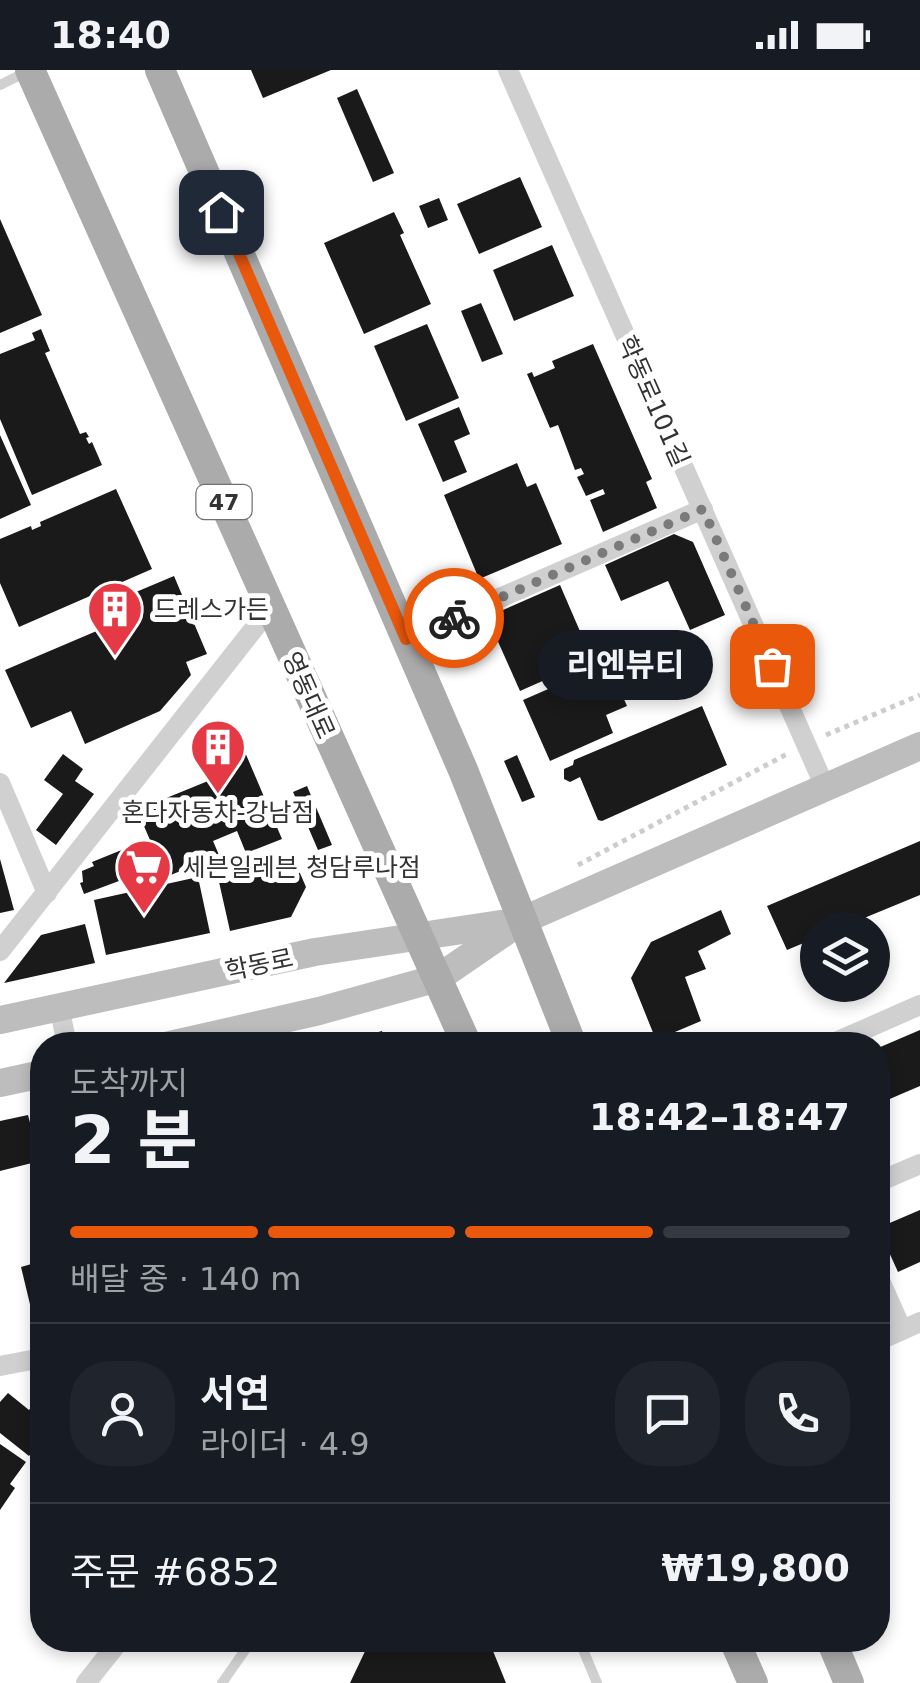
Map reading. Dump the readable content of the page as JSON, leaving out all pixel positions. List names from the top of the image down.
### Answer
{
  "streets": {
    "main road": ["47", "영동대로", "학동로"],
    "street": ["학동로101길"]
  },
  "crossings": [
    ["학동로101길", "학동로"],
    ["영동대로", "학동로"]
  ],
  "places": {
    "building": ["드레스가든", "혼다자동차-강남점"],
    "other": ["리엔뷰티"],
    "supermarket": ["세븐일레븐 청담루나점"]
  },
  "page": {
    "status": "18:40",
    "bubble": "리엔뷰티",
    "heading": ["2 분", "도착까지", "18:42–18:47"],
    "panel": [
      "서연",
      "라이더 · 4.9",
      "주문 #6852",
      "₩19,800"
    ],
    "bar": "배달 중 · 140 m"
  }
}
